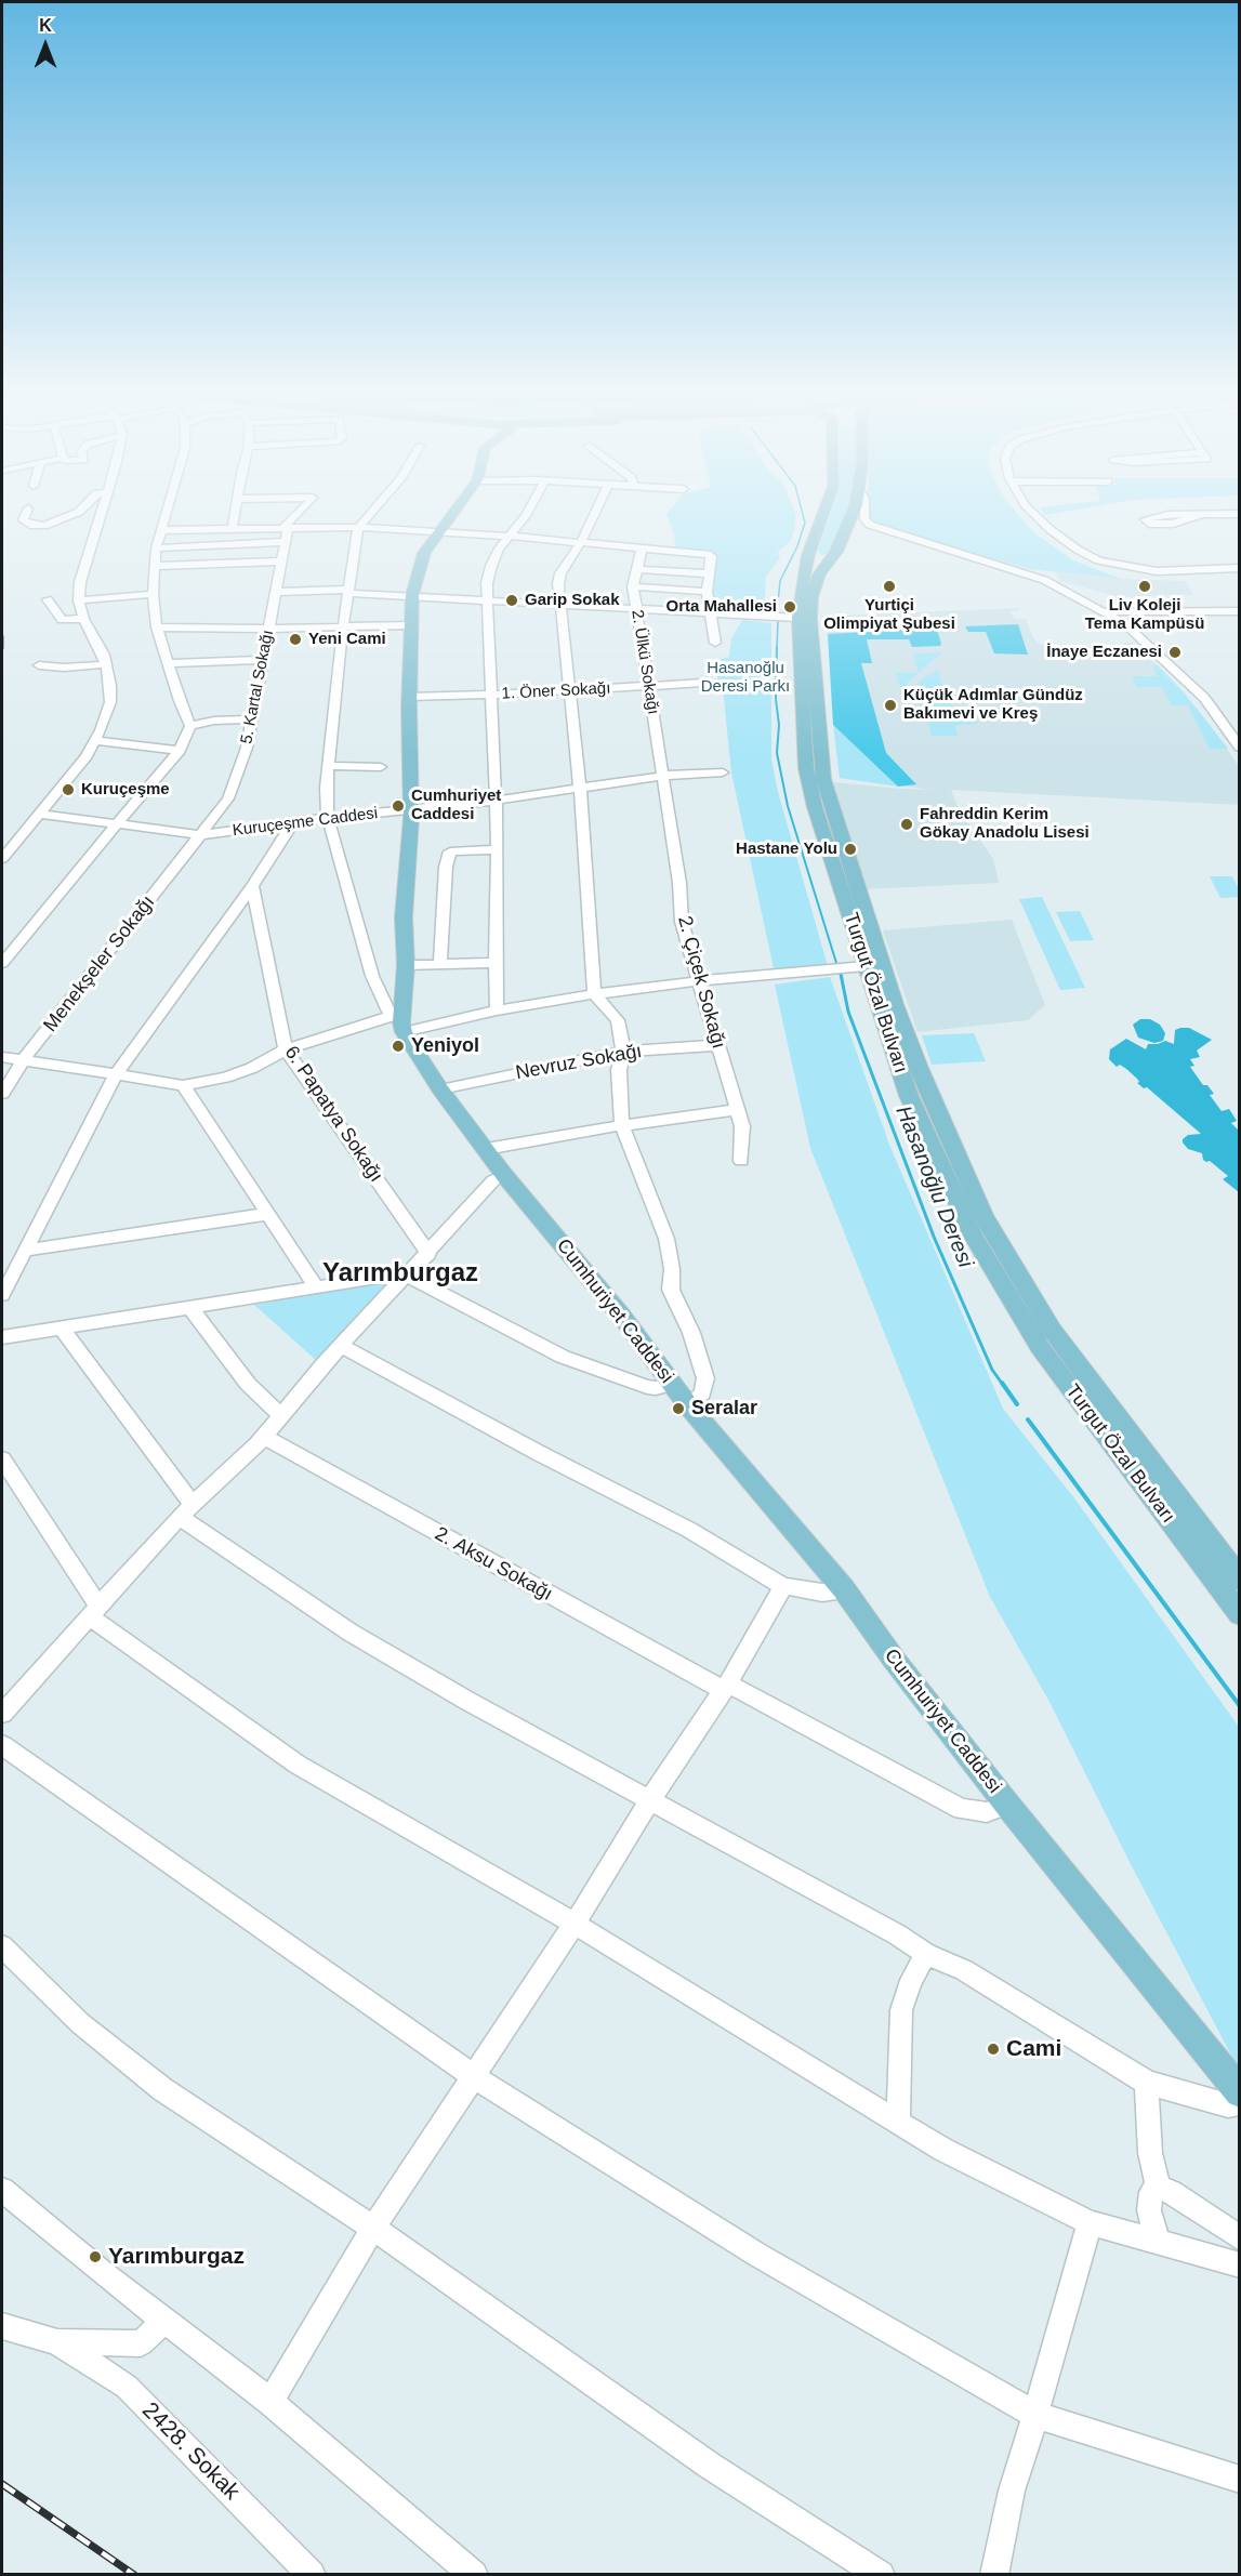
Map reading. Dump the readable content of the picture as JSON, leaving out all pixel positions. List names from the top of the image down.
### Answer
{
  "streets": {
    "main road": ["Turgut Özal Bulvarı", "Cumhuriyet Caddesi"],
    "street": [
      "2. Ülkü Sokağı",
      "5. Kartal Sokağı",
      "1. Öner Sokağı",
      "Kuruçeşme Caddesi",
      "Menekşeler Sokağı",
      "2. Çiçek Sokağı",
      "Nevruz Sokağı",
      "6. Papatya Sokağı",
      "2. Aksu Sokağı",
      "2428. Sokak"
    ]
  },
  "crossings": [
    ["2. Ülkü Sokağı", "1. Öner Sokağı"],
    ["2. Ülkü Sokağı", "Kuruçeşme Caddesi"],
    ["2. Ülkü Sokağı", "2. Çiçek Sokağı"],
    ["5. Kartal Sokağı", "Kuruçeşme Caddesi"],
    ["5. Kartal Sokağı", "Menekşeler Sokağı"],
    ["Kuruçeşme Caddesi", "Menekşeler Sokağı"],
    ["Kuruçeşme Caddesi", "2. Çiçek Sokağı"],
    ["2. Çiçek Sokağı", "Nevruz Sokağı"],
    ["Nevruz Sokağı", "Cumhuriyet Caddesi"],
    ["Cumhuriyet Caddesi", "2. Aksu Sokağı"]
  ],
  "districts": ["Yarımburgaz"],
  "water": ["Hasanoğlu Deresi"],
  "parks": ["Hasanoğlu Deresi Parkı"],
  "places": [
    "Yurtiçi Olimpiyat Şubesi",
    "Liv Koleji Tema Kampüsü",
    "Garip Sokak",
    "Orta Mahallesi",
    "Yeni Cami",
    "İnaye Eczanesi",
    "Küçük Adımlar Gündüz Bakımevi ve Kreş",
    "Kuruçeşme",
    "Cumhuriyet Caddesi",
    "Fahreddin Kerim Gökay Anadolu Lisesi",
    "Hastane Yolu",
    "Yeniyol",
    "Seralar",
    "Cami",
    "Yarımburgaz"
  ],
  "north": "top"
}
